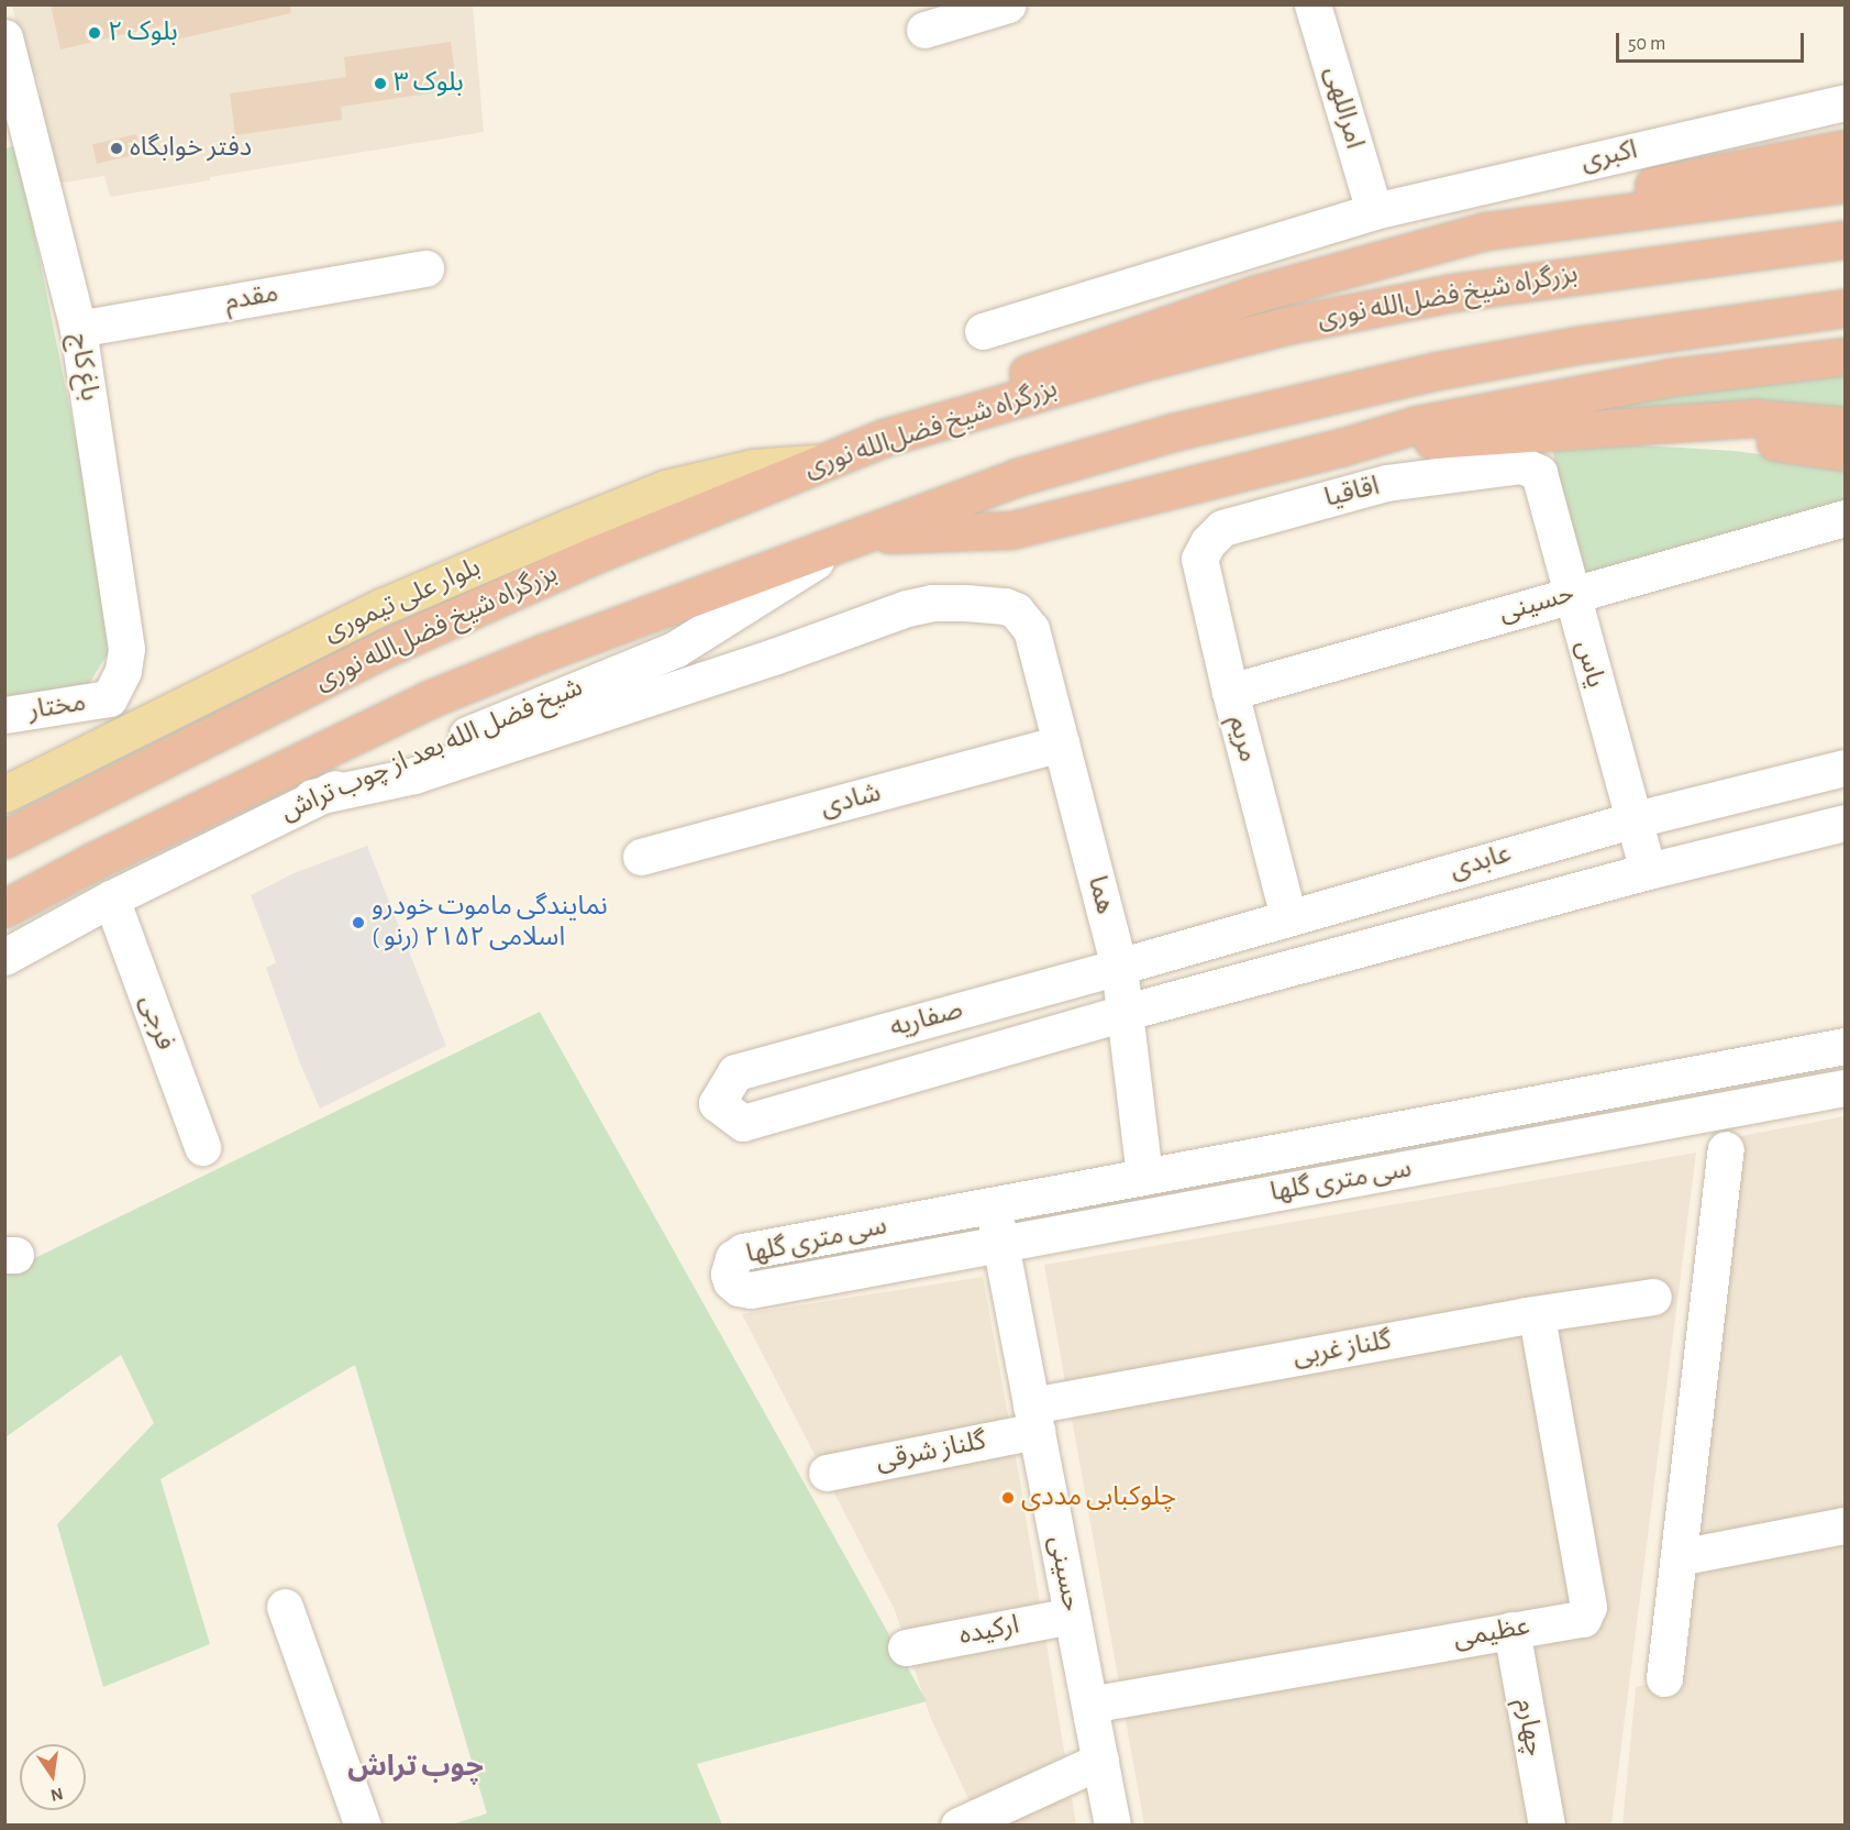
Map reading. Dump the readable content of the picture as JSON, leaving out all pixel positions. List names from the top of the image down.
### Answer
{
  "streets": {
    "highway": ["بزرگراه شیخ فضل‌الله نوری"],
    "main road": ["بلوار علی تیموری"],
    "street": [
      "امراللهی",
      "اکبری",
      "مقدم",
      "باغ کاج",
      "اقاقیا",
      "حسینی",
      "یاس",
      "مختار",
      "مریم",
      "شیخ فضل الله بعد از چوب تراش",
      "شادی",
      "عابدی",
      "هما",
      "صفاریه",
      "فرجی",
      "سی متری گلها",
      "گلناز غربی",
      "گلناز شرقی",
      "ارکیده",
      "عظیمی",
      "چهارم"
    ]
  },
  "crossings": [
    ["امراللهی", "اکبری"],
    ["بزرگراه شیخ فضل‌الله نوری", "بلوار علی تیموری"],
    ["مقدم", "باغ کاج"],
    ["باغ کاج", "مختار"],
    ["اقاقیا", "یاس"],
    ["اقاقیا", "مریم"],
    ["حسینی", "یاس"],
    ["حسینی", "مریم"],
    ["حسینی", "سی متری گلها"],
    ["حسینی", "گلناز غربی"],
    ["حسینی", "گلناز شرقی"],
    ["حسینی", "ارکیده"],
    ["حسینی", "عظیمی"],
    ["یاس", "عابدی"],
    ["مریم", "عابدی"],
    ["شیخ فضل الله بعد از چوب تراش", "هما"],
    ["شیخ فضل الله بعد از چوب تراش", "فرجی"],
    ["شادی", "هما"],
    ["عابدی", "هما"],
    ["عابدی", "صفاریه"],
    ["هما", "صفاریه"],
    ["هما", "سی متری گلها"],
    ["گلناز غربی", "گلناز شرقی"],
    ["گلناز غربی", "عظیمی"],
    ["عظیمی", "چهارم"]
  ],
  "districts": ["چوب تراش"],
  "places": [
    "بلوک ۲",
    "بلوک ۳",
    "دفتر خوابگاه",
    "نمایندگی ماموت خودرو ( رنو) اسلامی ۲۱۵۲",
    "چلوکبابی مددی"
  ],
  "scale_bar": "50 m",
  "north": "bottom"
}
